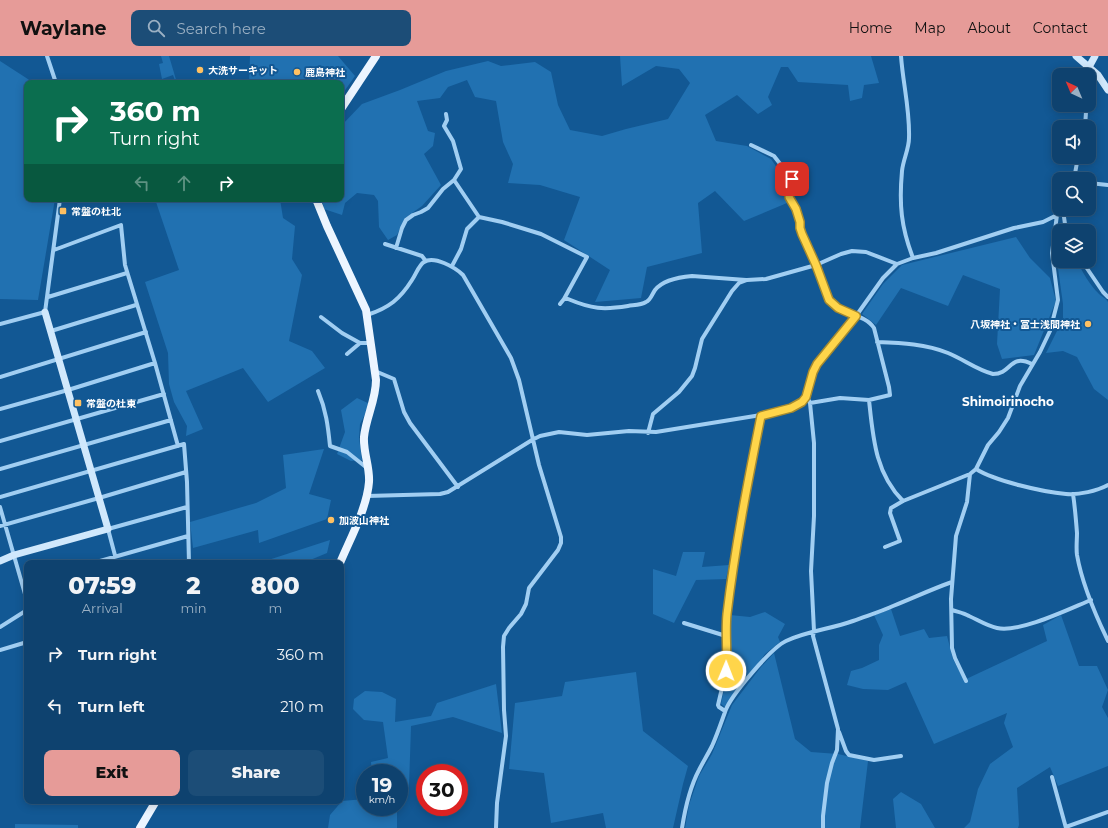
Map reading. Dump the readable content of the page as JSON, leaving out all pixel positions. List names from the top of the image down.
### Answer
{
  "districts": ["Shimoirinocho"],
  "places": {
    "other": [
      "大洗サーキット",
      "鹿島神社",
      "八坂神社・冨士浅間神社",
      "加波山神社"
    ],
    "transit": ["常盤の杜北", "常盤の杜東"]
  },
  "north": "top left",
  "page": {
    "header": "Waylane",
    "search": "Search here",
    "nav": [
      "Home",
      "Map",
      "About",
      "Contact"
    ],
    "turn": ["360 m", "Turn right"],
    "eta": [
      "07:59",
      "Arrival",
      "2",
      "min",
      "800",
      "m"
    ],
    "list": [
      {
        "name": "Turn right",
        "value": "360 m"
      },
      {
        "name": "Turn left",
        "value": "210 m"
      }
    ],
    "buttons": ["Exit", "Share"],
    "speed": "19 km/h",
    "limit": "30"
  }
}
